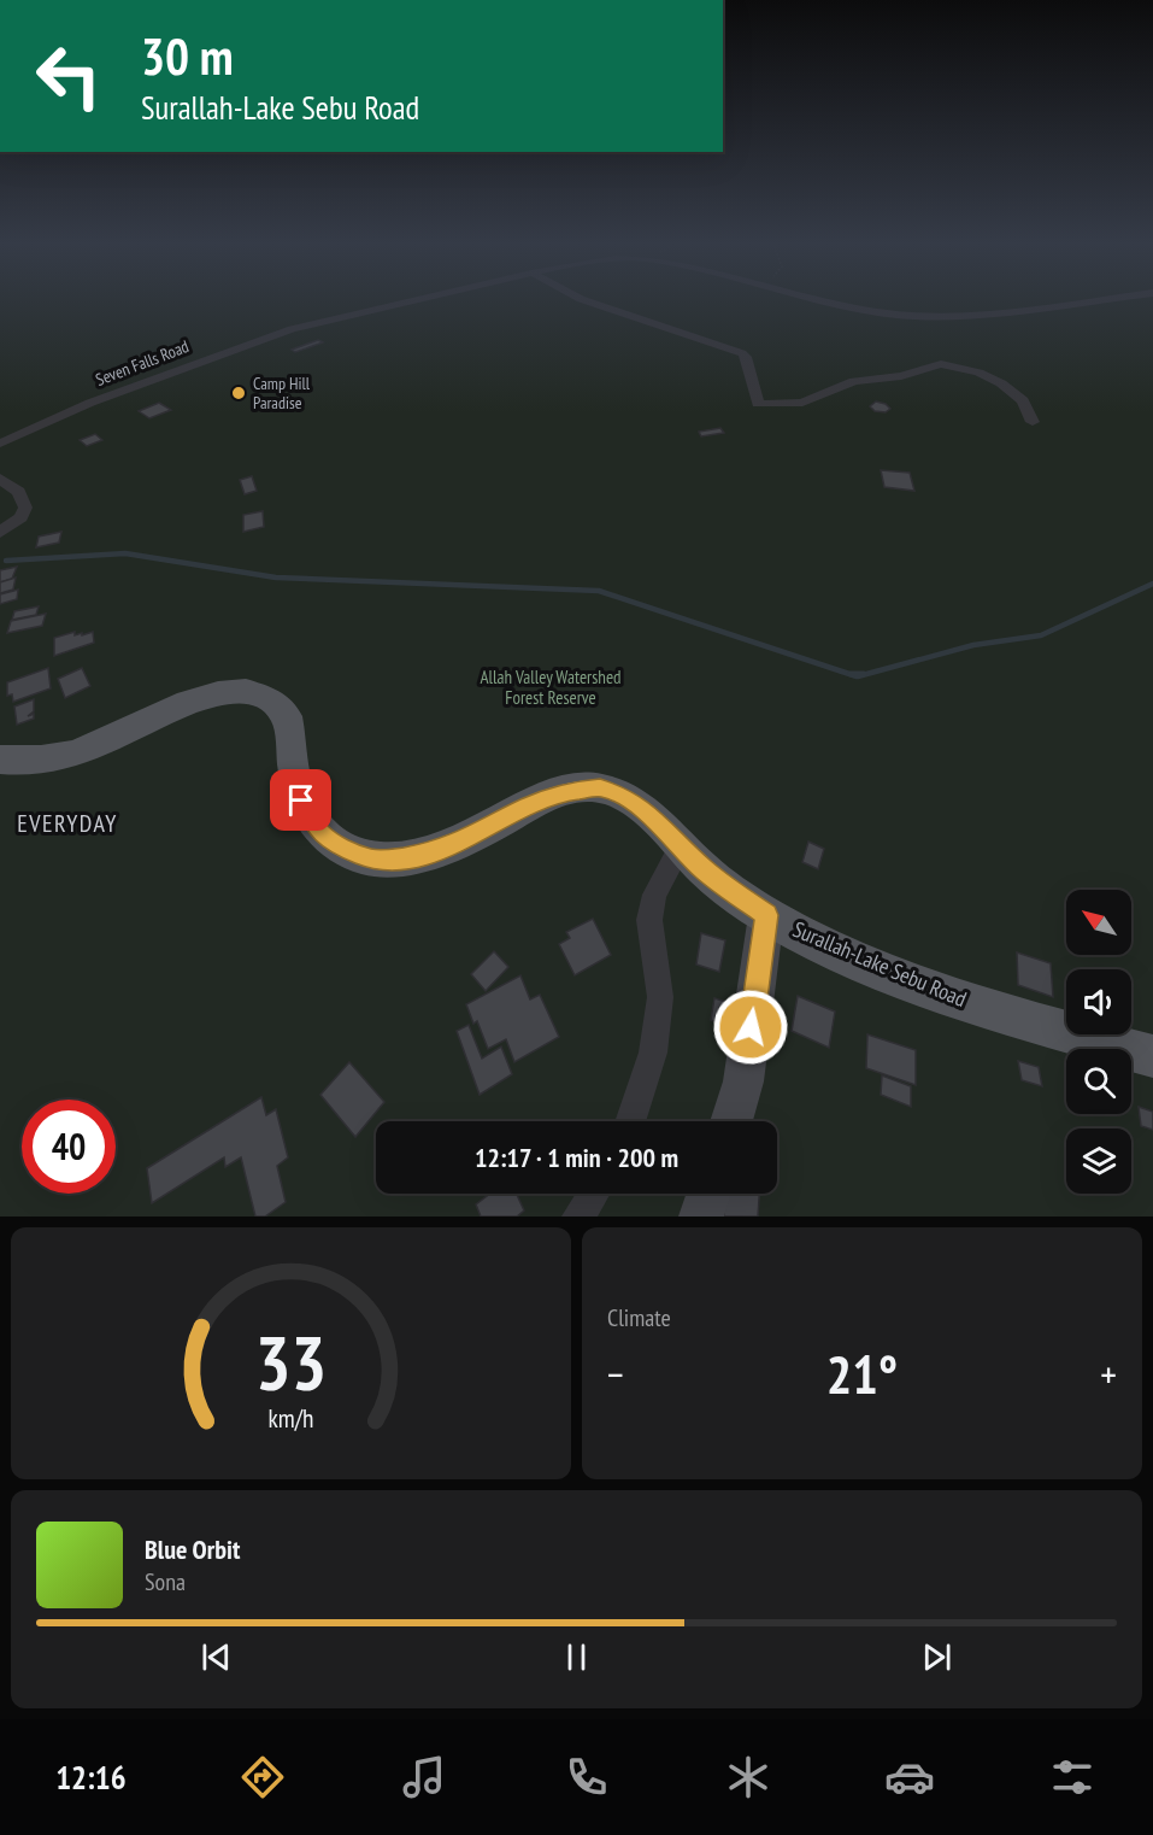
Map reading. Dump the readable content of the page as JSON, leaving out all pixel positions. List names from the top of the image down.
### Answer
{
  "streets": {
    "main road": ["Surallah-Lake Sebu Road"],
    "street": ["Seven Falls Road"]
  },
  "districts": ["EVERYDAY"],
  "parks": ["Allah Valley Watershed Forest Reserve"],
  "places": ["Camp Hill Paradise"],
  "north": "top left",
  "page": {
    "turn": ["30 m", "Surallah-Lake Sebu Road"],
    "limit": "40",
    "trip": "12:17 · 1 min · 200 m",
    "tile": "Climate",
    "heat": ["−", "21°", "+"],
    "song": ["Blue Orbit", "Sona"],
    "tabs": "12:16",
    "gauge": ["33", "km/h"]
  }
}
